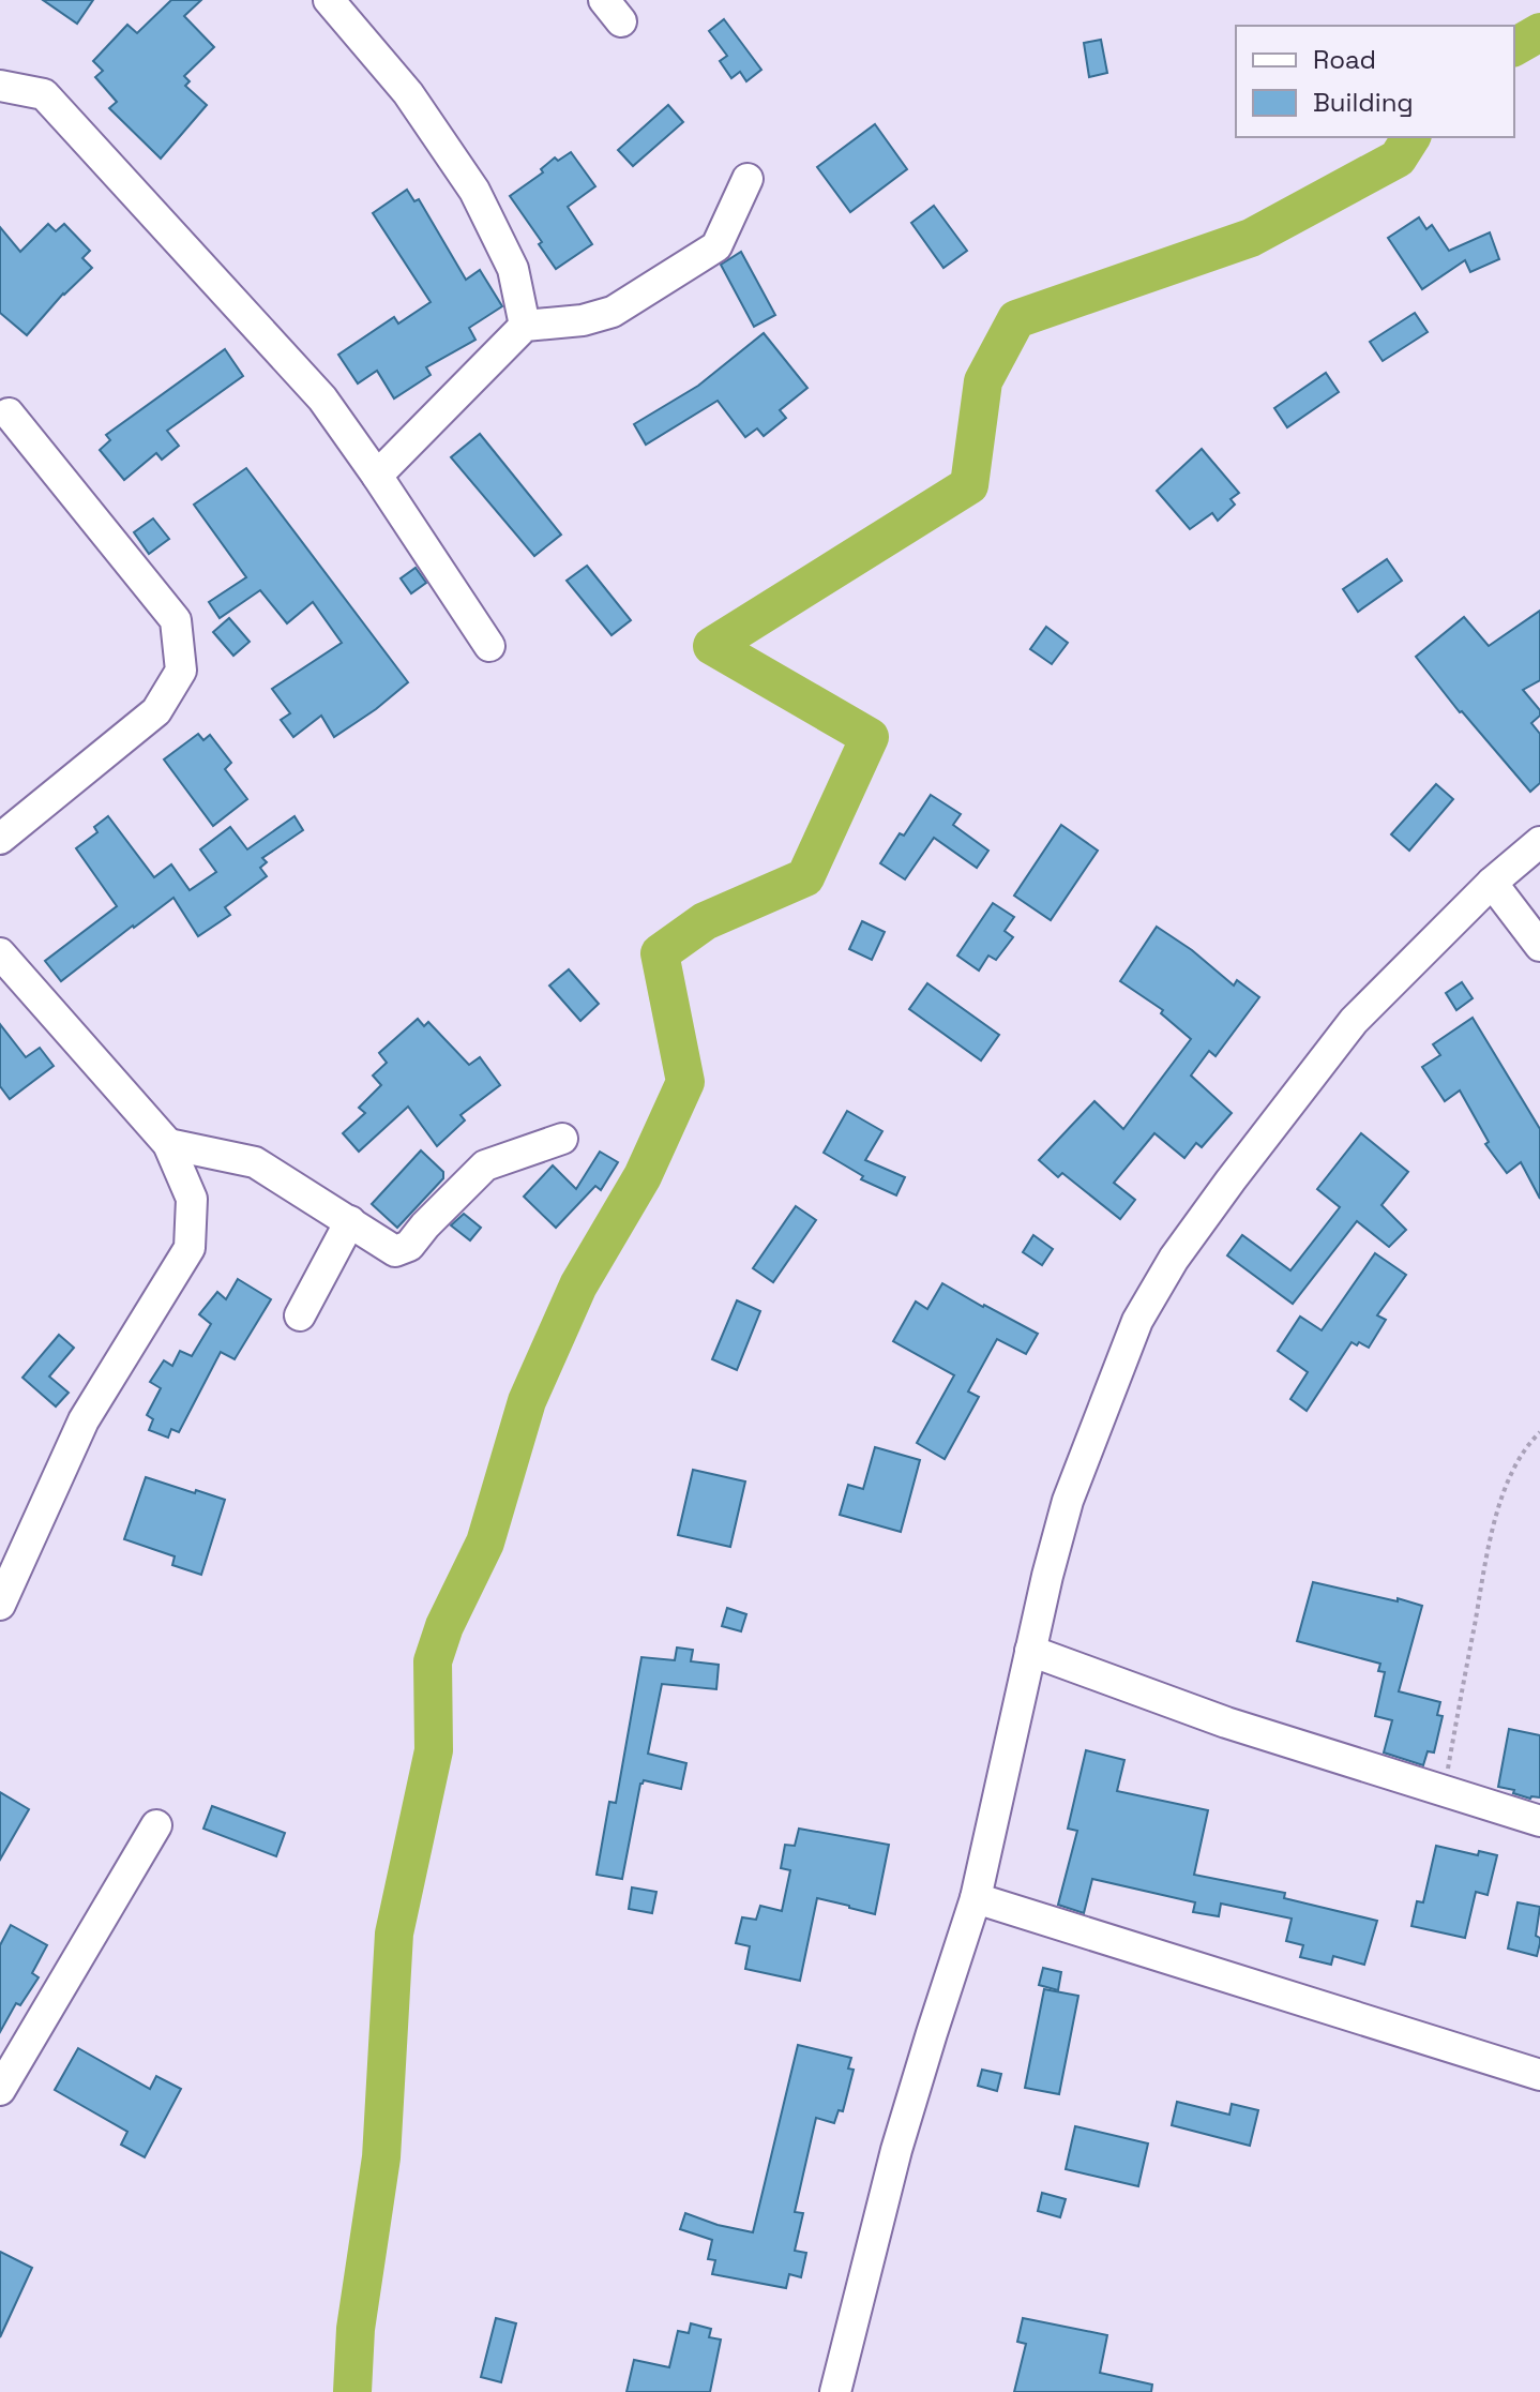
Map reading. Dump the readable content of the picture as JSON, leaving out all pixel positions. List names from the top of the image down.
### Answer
{
  "legend": ["Road", "Building"]
}
